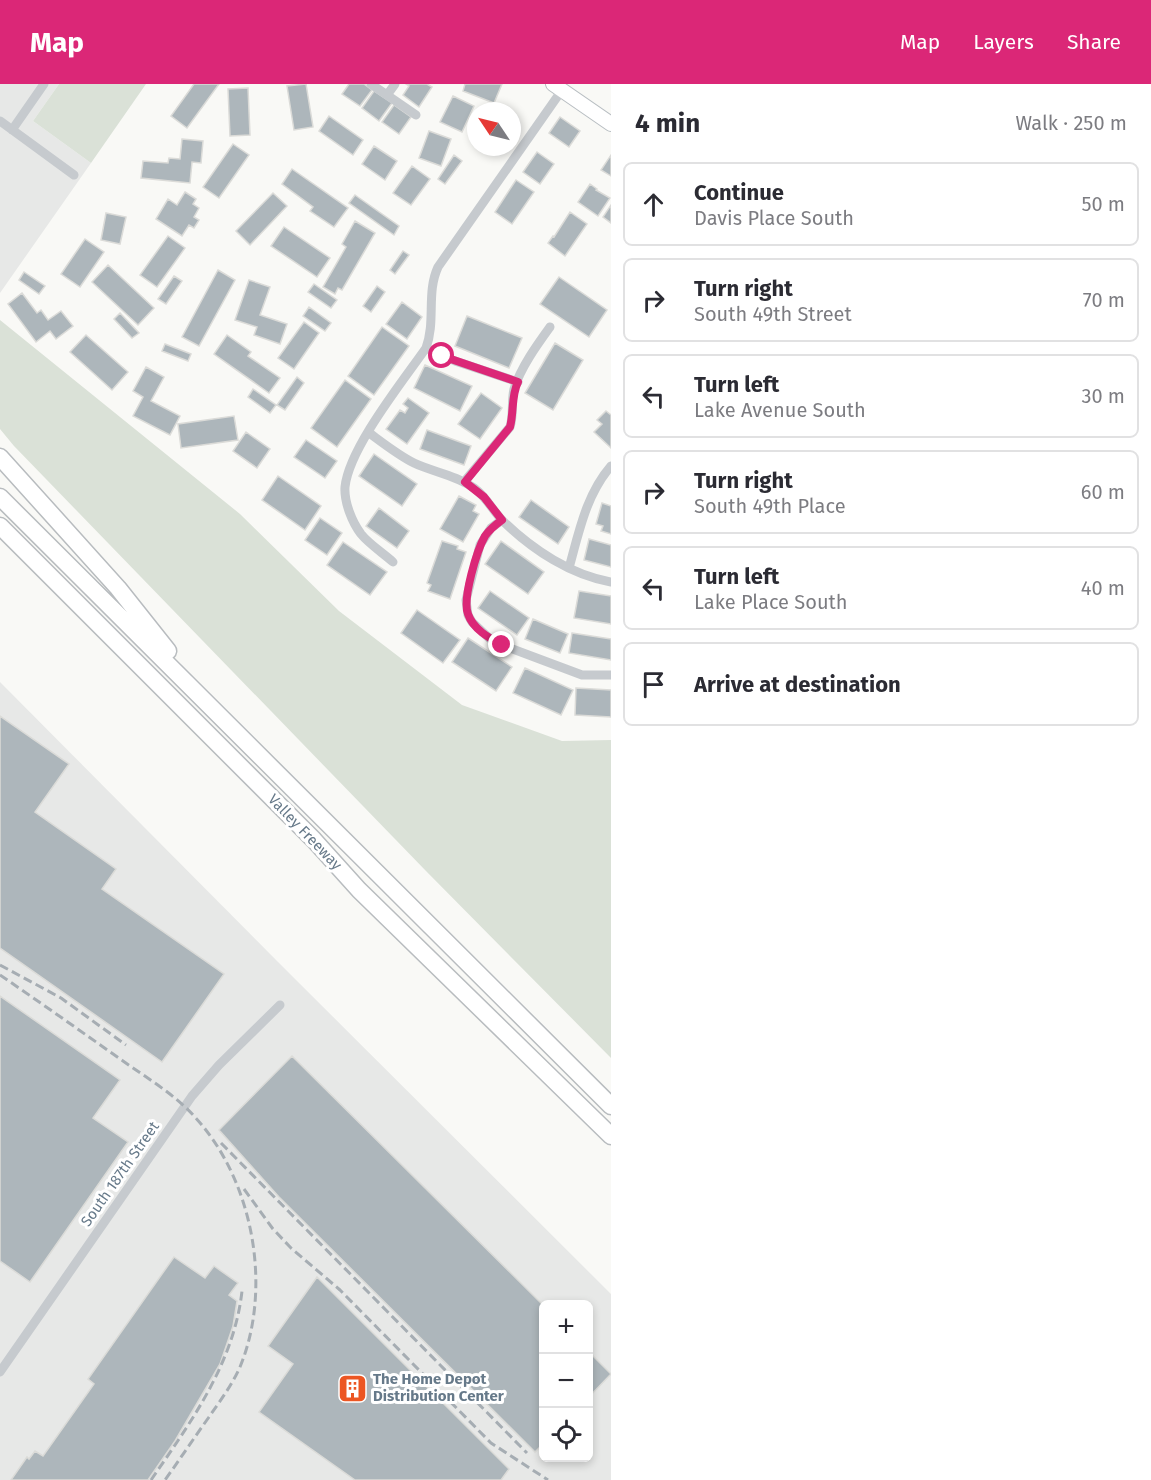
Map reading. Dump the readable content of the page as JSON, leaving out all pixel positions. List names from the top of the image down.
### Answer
{
  "streets": {
    "highway": ["Valley Freeway"],
    "street": ["South 187th Street"]
  },
  "places": {
    "building": ["The Home Depot Distribution Center"]
  },
  "north": "top left",
  "page": {
    "header": "Map",
    "nav": ["Map", "Layers", "Share"],
    "heading": ["4 min", "Walk · 250 m"],
    "list": [
      ["Continue", "Davis Place South", "50 m"],
      ["Turn right", "South 49th Street", "70 m"],
      ["Turn left", "Lake Avenue South", "30 m"],
      ["Turn right", "South 49th Place", "60 m"],
      ["Turn left", "Lake Place South", "40 m"],
      "Arrive at destination"
    ],
    "map_buttons": ["+", "−"]
  }
}
